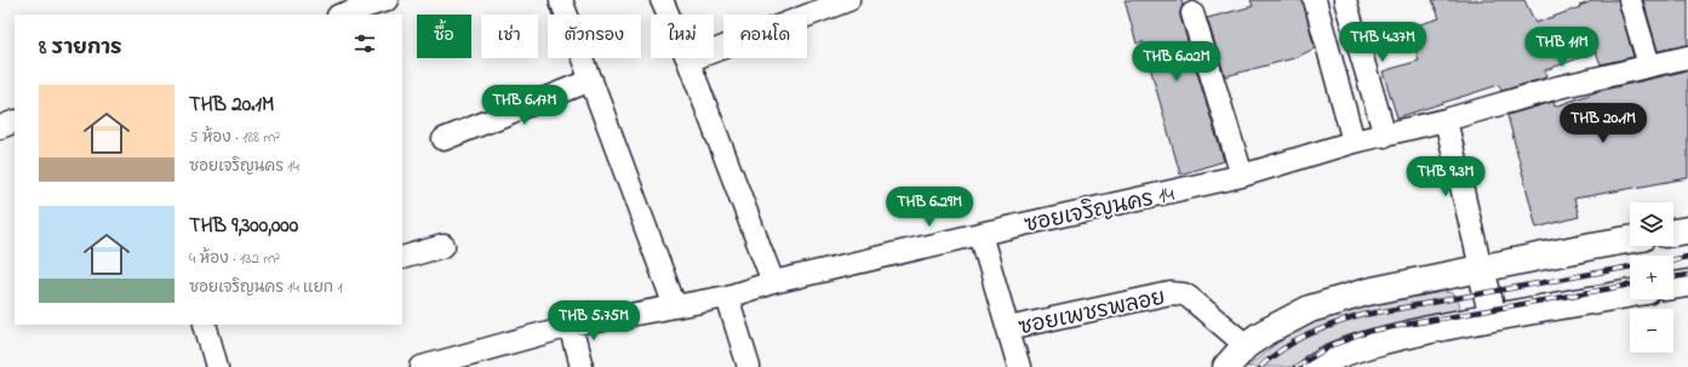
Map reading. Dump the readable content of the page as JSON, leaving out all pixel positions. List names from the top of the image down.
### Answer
{
  "streets": {
    "street": ["ซอยเจริญนคร 14", "ซอยเพชรพลอย"]
  },
  "crossings": [
    ["ซอยเจริญนคร 14", "ซอยเพชรพลอย"]
  ],
  "page": {
    "chip": [
      "ซื้อ",
      "เช่า",
      "ตัวกรอง",
      "ใหม่",
      "คอนโด"
    ],
    "heading": "8 รายการ",
    "price": [
      "THB 4.37M",
      "THB 11M",
      "THB 6.02M",
      "THB 6.17M",
      "THB 20.1M",
      "THB 9.3M",
      "THB 6.29M",
      "THB 5.75M"
    ],
    "list": [
      {
        "name": "THB 20.1M",
        "note": "5 ห้อง · 188 m² · ซอยเจริญนคร 14"
      },
      {
        "name": "THB 9,300,000",
        "note": "4 ห้อง · 132 m² · ซอยเจริญนคร 14 แยก 1"
      }
    ],
    "map_buttons": ["+", "−"]
  }
}
